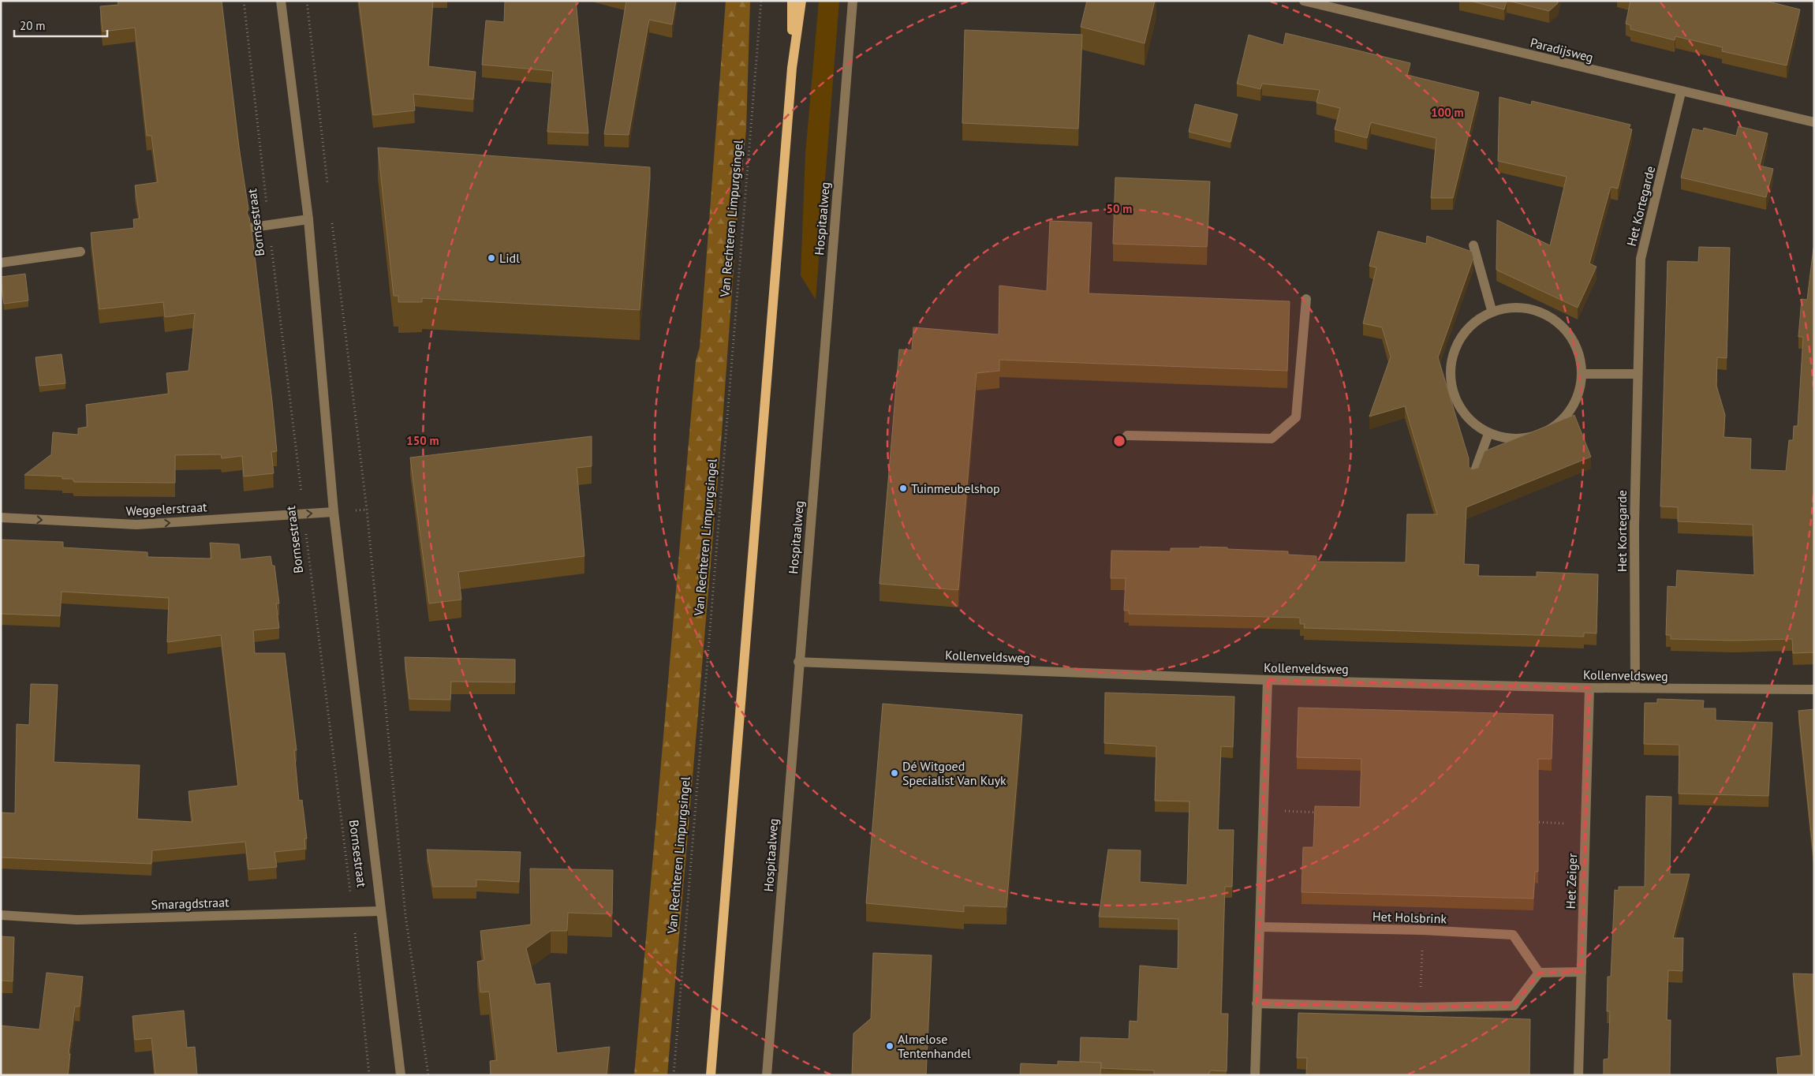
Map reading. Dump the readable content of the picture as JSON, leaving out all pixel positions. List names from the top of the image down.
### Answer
{
  "streets": {
    "street": [
      "Paradijsweg",
      "Het Kortegarde",
      "Hospitaalweg",
      "Bornsestraat",
      "Weggelerstraat",
      "Kollenveldsweg",
      "Het Zeiger",
      "Smaragdstraat",
      "Het Holsbrink"
    ],
    "path": ["Van Rechteren Limpurgsingel"]
  },
  "crossings": [
    ["Paradijsweg", "Het Kortegarde"],
    ["Het Kortegarde", "Kollenveldsweg"],
    ["Hospitaalweg", "Kollenveldsweg"],
    ["Bornsestraat", "Weggelerstraat"],
    ["Bornsestraat", "Smaragdstraat"],
    ["Kollenveldsweg", "Het Zeiger"]
  ],
  "one_way": ["Weggelerstraat"],
  "places": [
    "Lidl",
    "Tuinmeubelshop",
    "Dé Witgoed Specialist Van Kuyk",
    "Almelose Tentenhandel"
  ],
  "scale_bar": "20 m",
  "rings": ["100 m", "50 m", "150 m"]
}
